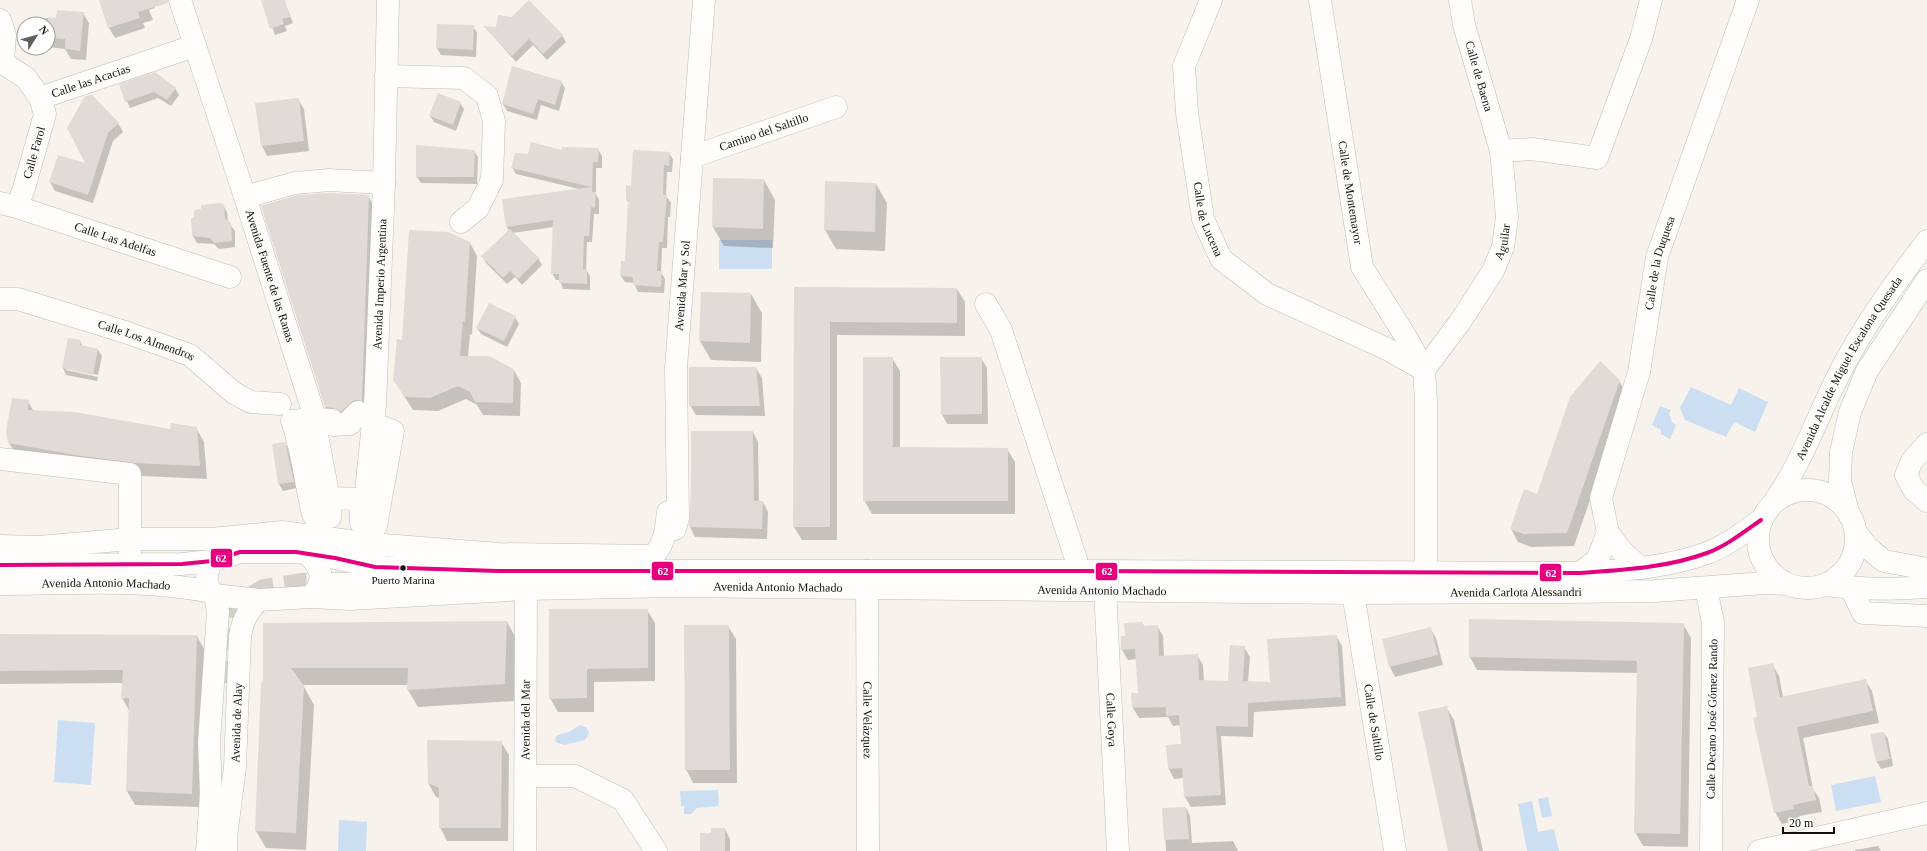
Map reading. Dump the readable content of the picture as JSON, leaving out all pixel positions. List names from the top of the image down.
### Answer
{
  "streets": {
    "street": [
      "Calle de Baena",
      "Calle las Acacias",
      "Camino del Saltillo",
      "Calle Farol",
      "Calle de Montemayor",
      "Calle de Lucena",
      "Calle Las Adelfas",
      "Aguilar",
      "Calle de la Duquesa",
      "Avenida Fuente de las Ranas",
      "Avenida Imperio Argentina",
      "Avenida Mar y Sol",
      "Calle Los Almendros",
      "Avenida Alcalde Miguel Escalona Quesada",
      "Avenida Antonio Machado",
      "Avenida Carlota Alessandri",
      "Calle Decano José Gómez Rando",
      "Avenida del Mar",
      "Calle Velázquez",
      "Calle Goya",
      "Calle de Saltillo",
      "Avenida de Alay"
    ]
  },
  "crossings": [
    ["Calle de Baena", "Aguilar"],
    ["Calle las Acacias", "Calle Farol"],
    ["Calle las Acacias", "Avenida Fuente de las Ranas"],
    ["Camino del Saltillo", "Avenida Mar y Sol"],
    ["Calle Farol", "Calle Las Adelfas"],
    ["Calle de Montemayor", "Calle de Lucena"],
    ["Calle de Montemayor", "Aguilar"],
    ["Calle de Lucena", "Aguilar"],
    ["Avenida Fuente de las Ranas", "Avenida Antonio Machado"],
    ["Avenida Mar y Sol", "Avenida Antonio Machado"],
    ["Avenida Alcalde Miguel Escalona Quesada", "Avenida Carlota Alessandri"],
    ["Avenida Antonio Machado", "Avenida Carlota Alessandri"],
    ["Avenida Antonio Machado", "Avenida del Mar"],
    ["Avenida Antonio Machado", "Calle Velázquez"],
    ["Avenida Antonio Machado", "Calle Goya"],
    ["Avenida Antonio Machado", "Avenida de Alay"],
    ["Avenida Carlota Alessandri", "Calle Decano José Gómez Rando"],
    ["Avenida Carlota Alessandri", "Calle de Saltillo"]
  ],
  "places": ["Puerto Marina"],
  "lines": ["transit line 62"],
  "scale_bar": "20 m",
  "north": "top right"
}
